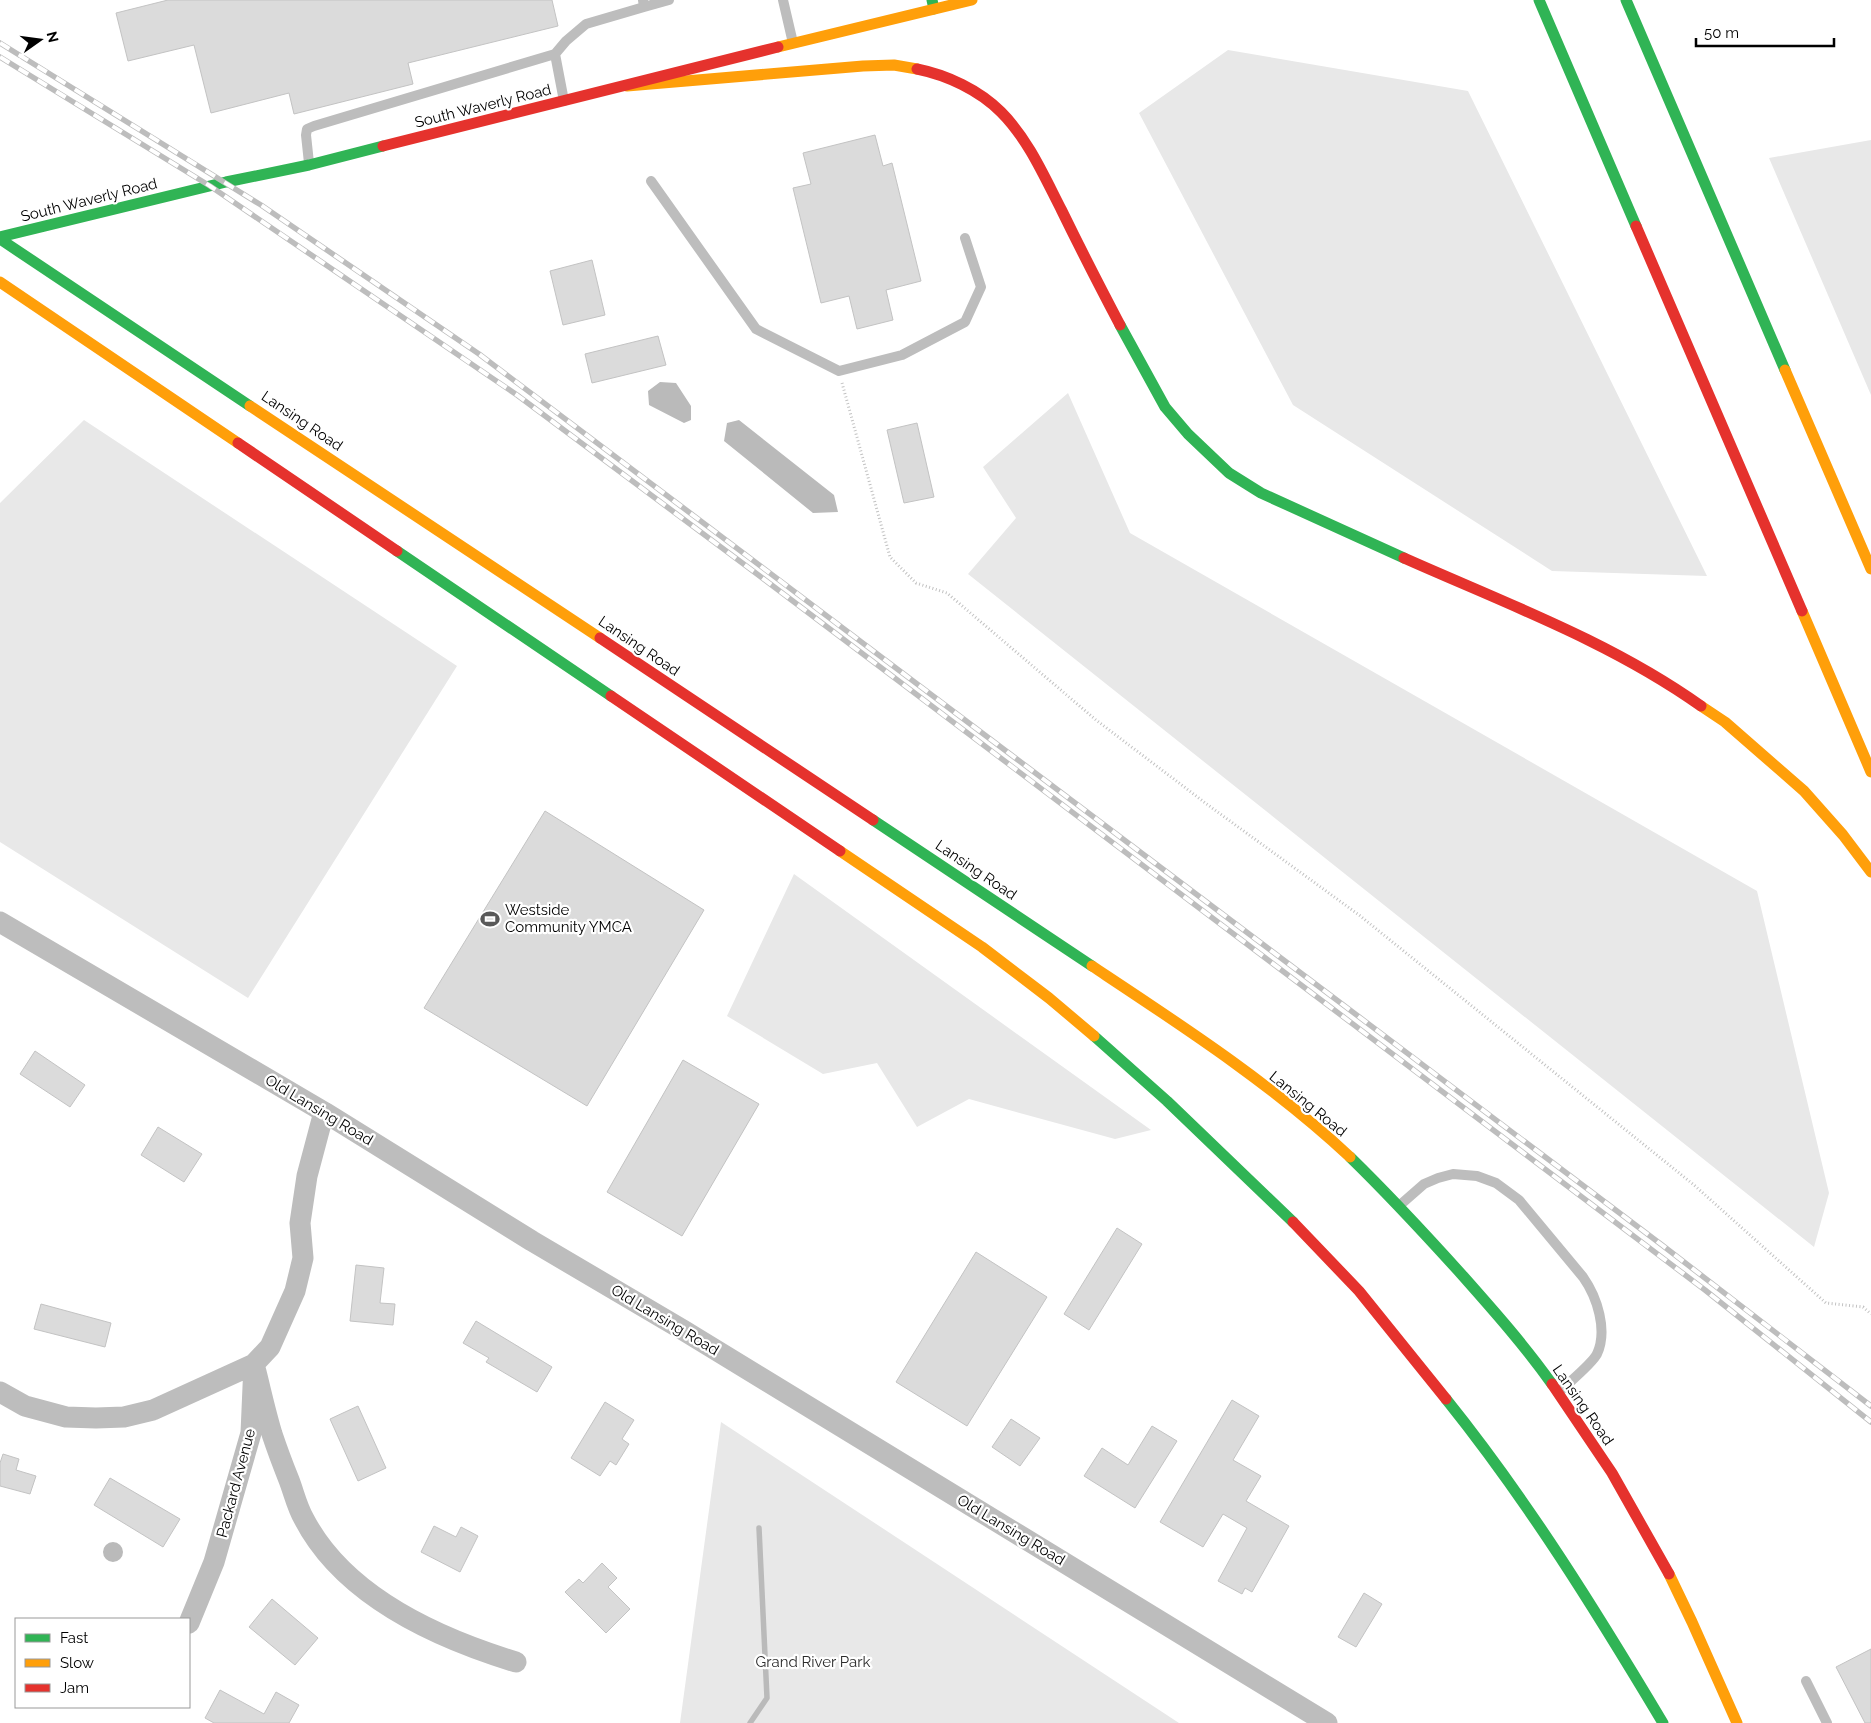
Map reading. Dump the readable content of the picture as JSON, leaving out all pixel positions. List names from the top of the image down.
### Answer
{
  "streets": {
    "main road": ["South Waverly Road", "Lansing Road"],
    "street": ["Old Lansing Road", "Packard Avenue"]
  },
  "crossings": [
    ["South Waverly Road", "Lansing Road"]
  ],
  "parks": ["Grand River Park"],
  "places": {
    "sports": ["Westside Community YMCA"]
  },
  "legend": ["Fast", "Slow", "Jam"],
  "scale_bar": "50 m",
  "north": "right"
}
